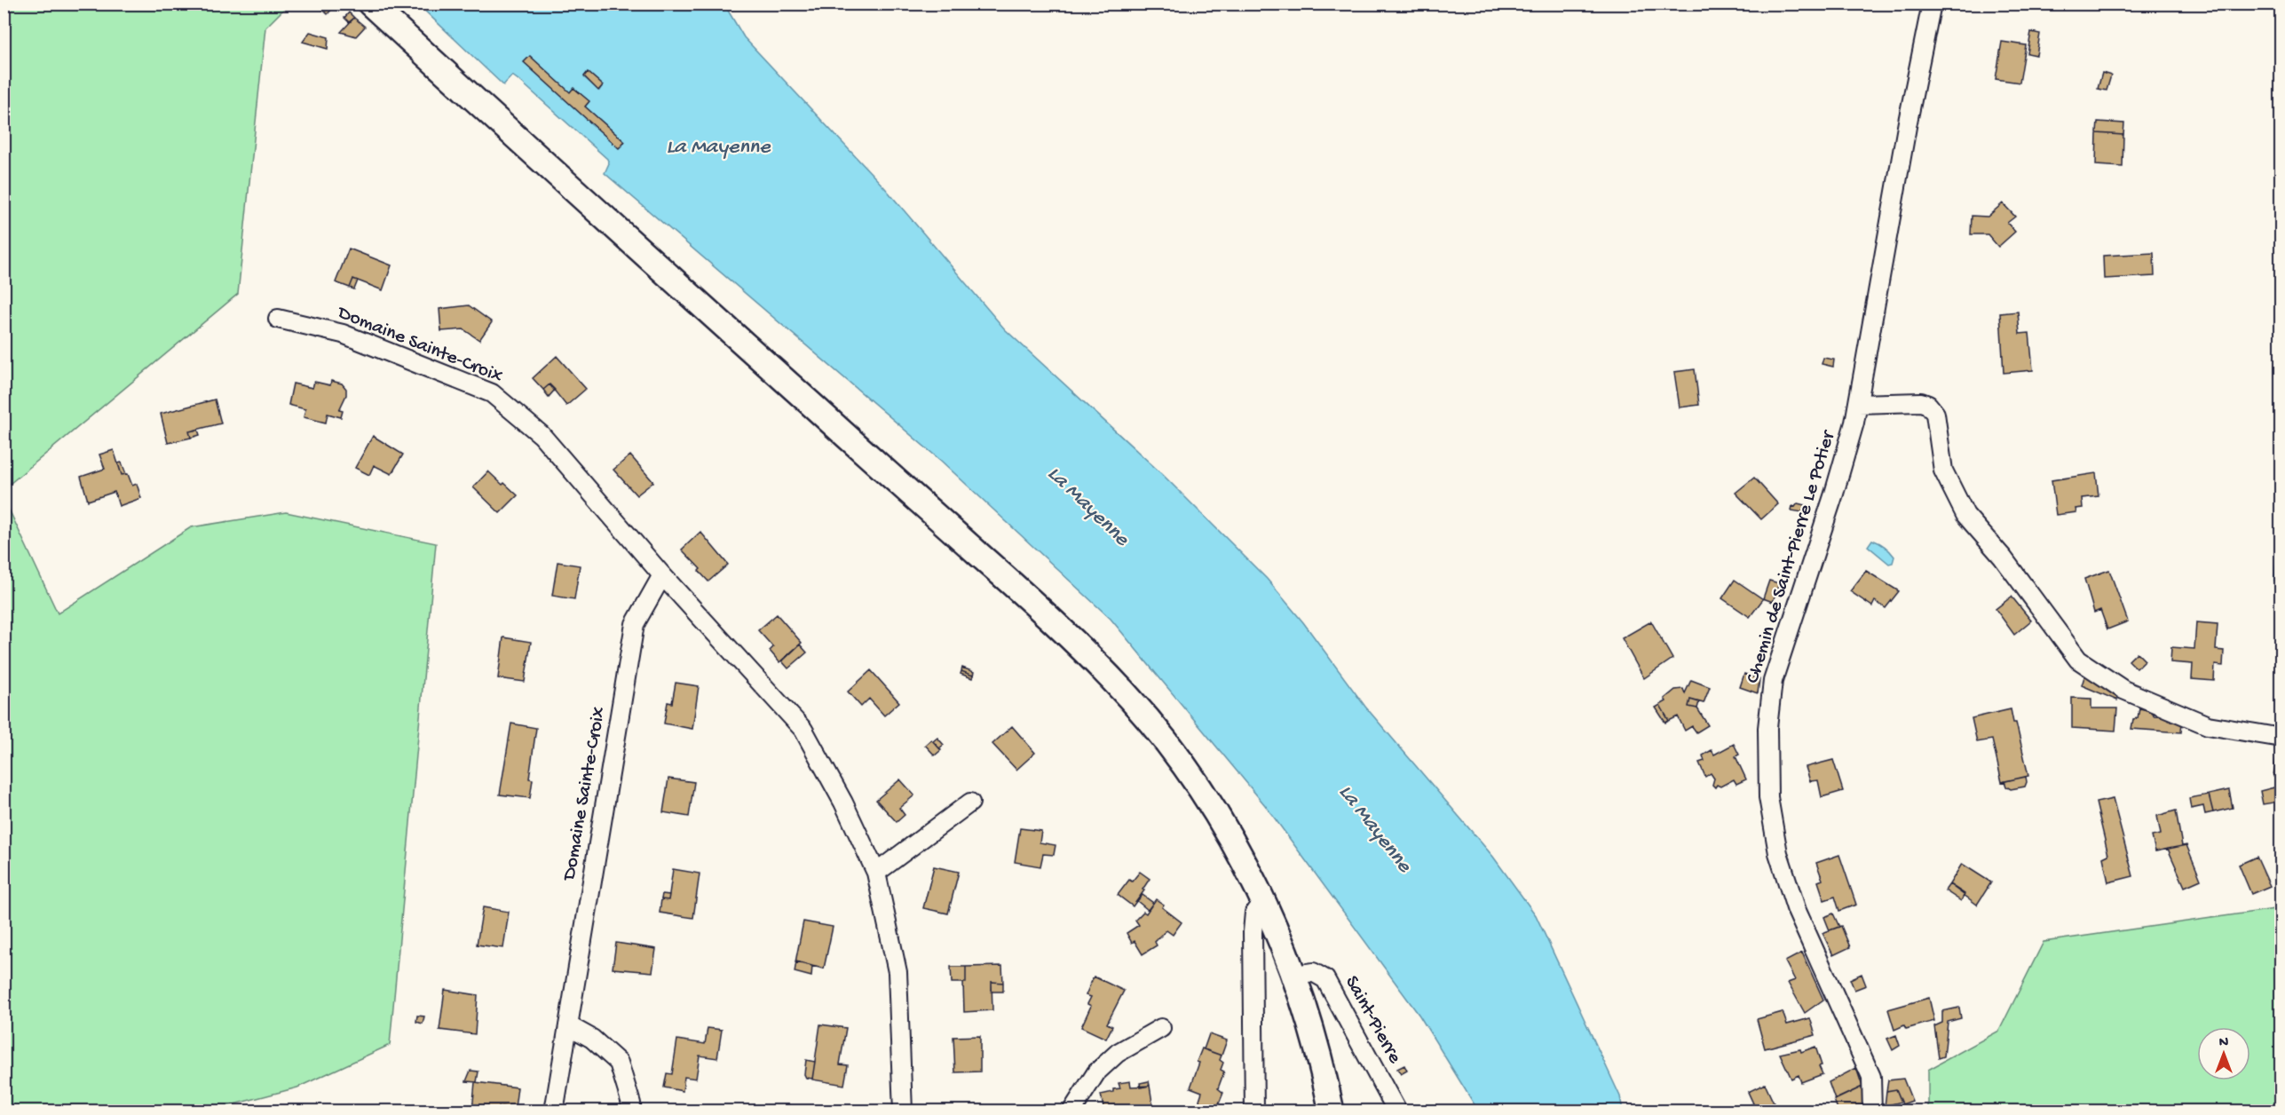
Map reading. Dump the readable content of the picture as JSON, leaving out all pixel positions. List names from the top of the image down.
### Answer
{
  "streets": {
    "street": ["Domaine Sainte-Croix", "Chemin de Saint-Pierre Le Potier", "Saint-Pierre"]
  },
  "water": ["La Mayenne"],
  "north": "top"
}
